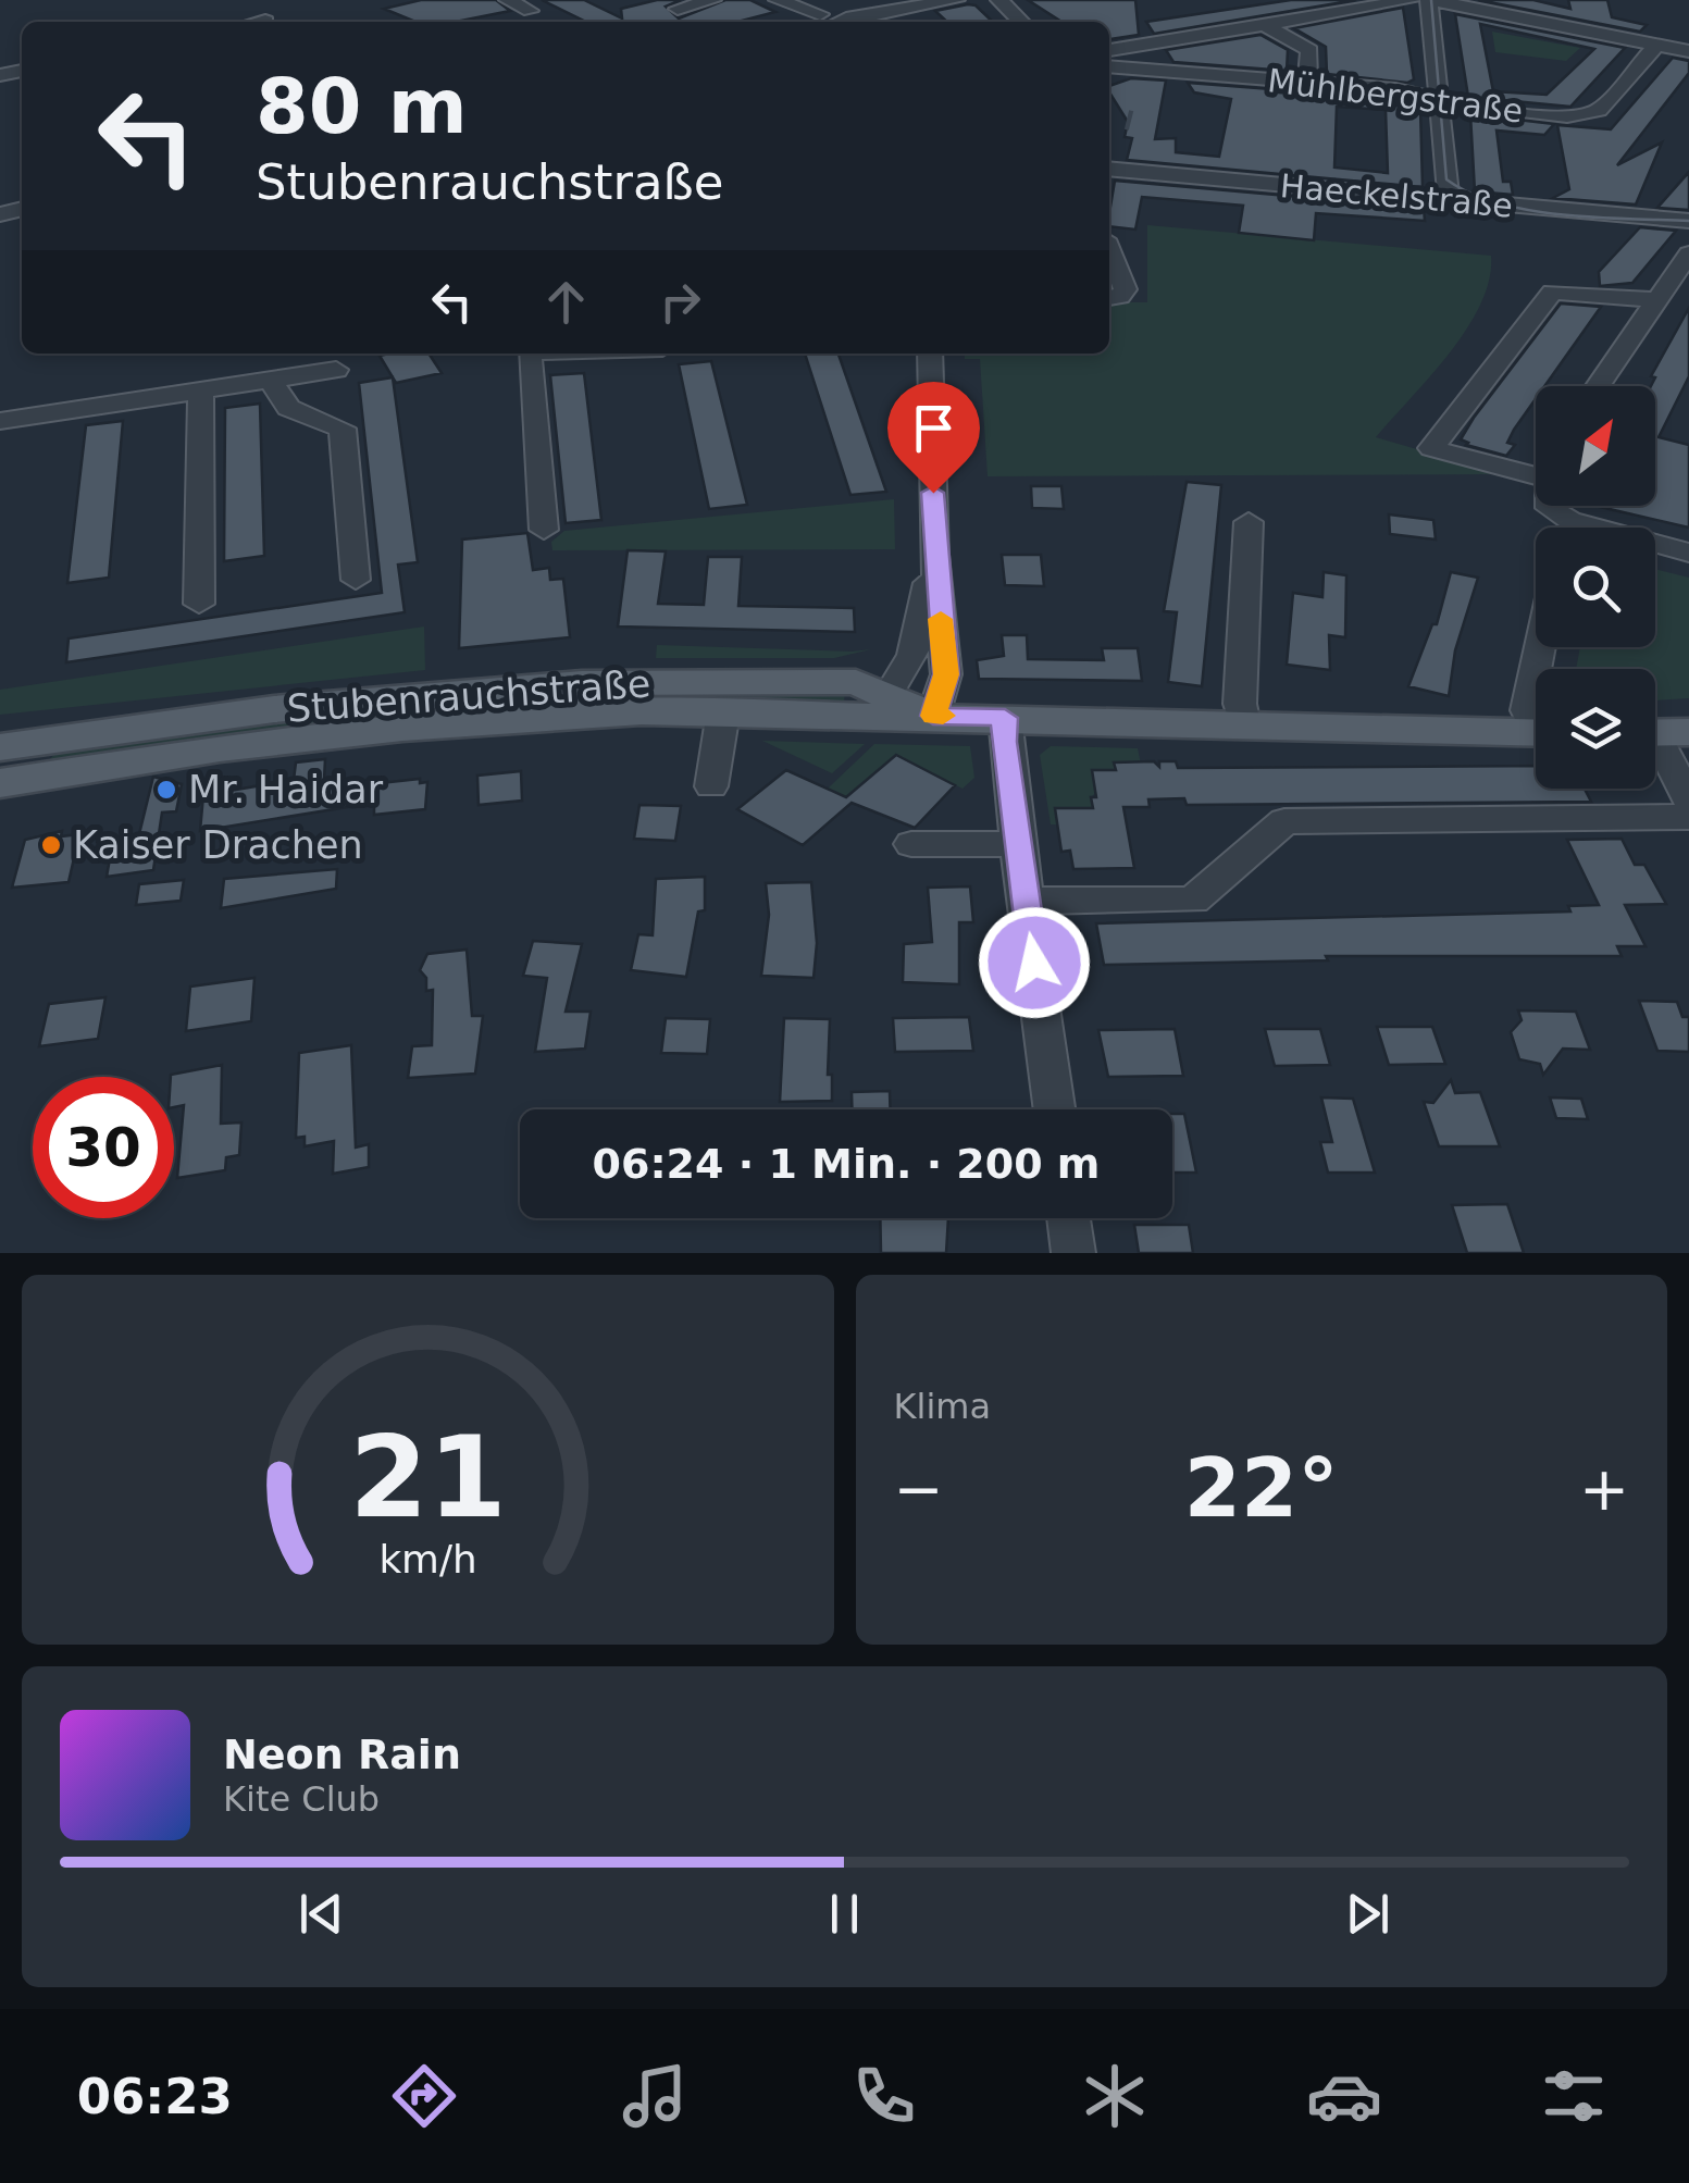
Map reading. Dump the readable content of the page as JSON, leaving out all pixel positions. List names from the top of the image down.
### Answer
{
  "streets": {
    "main road": ["Stubenrauchstraße"],
    "street": ["Mühlbergstraße", "Haeckelstraße"]
  },
  "places": ["Mr. Haidar", "Kaiser Drachen"],
  "north": "top right",
  "page": {
    "turn": ["80 m", "Stubenrauchstraße"],
    "limit": "30",
    "trip": "06:24 · 1 Min. · 200 m",
    "tile": "Klima",
    "heat": ["−", "22°", "+"],
    "song": ["Neon Rain", "Kite Club"],
    "tabs": "06:23",
    "gauge": ["21", "km/h"]
  }
}
